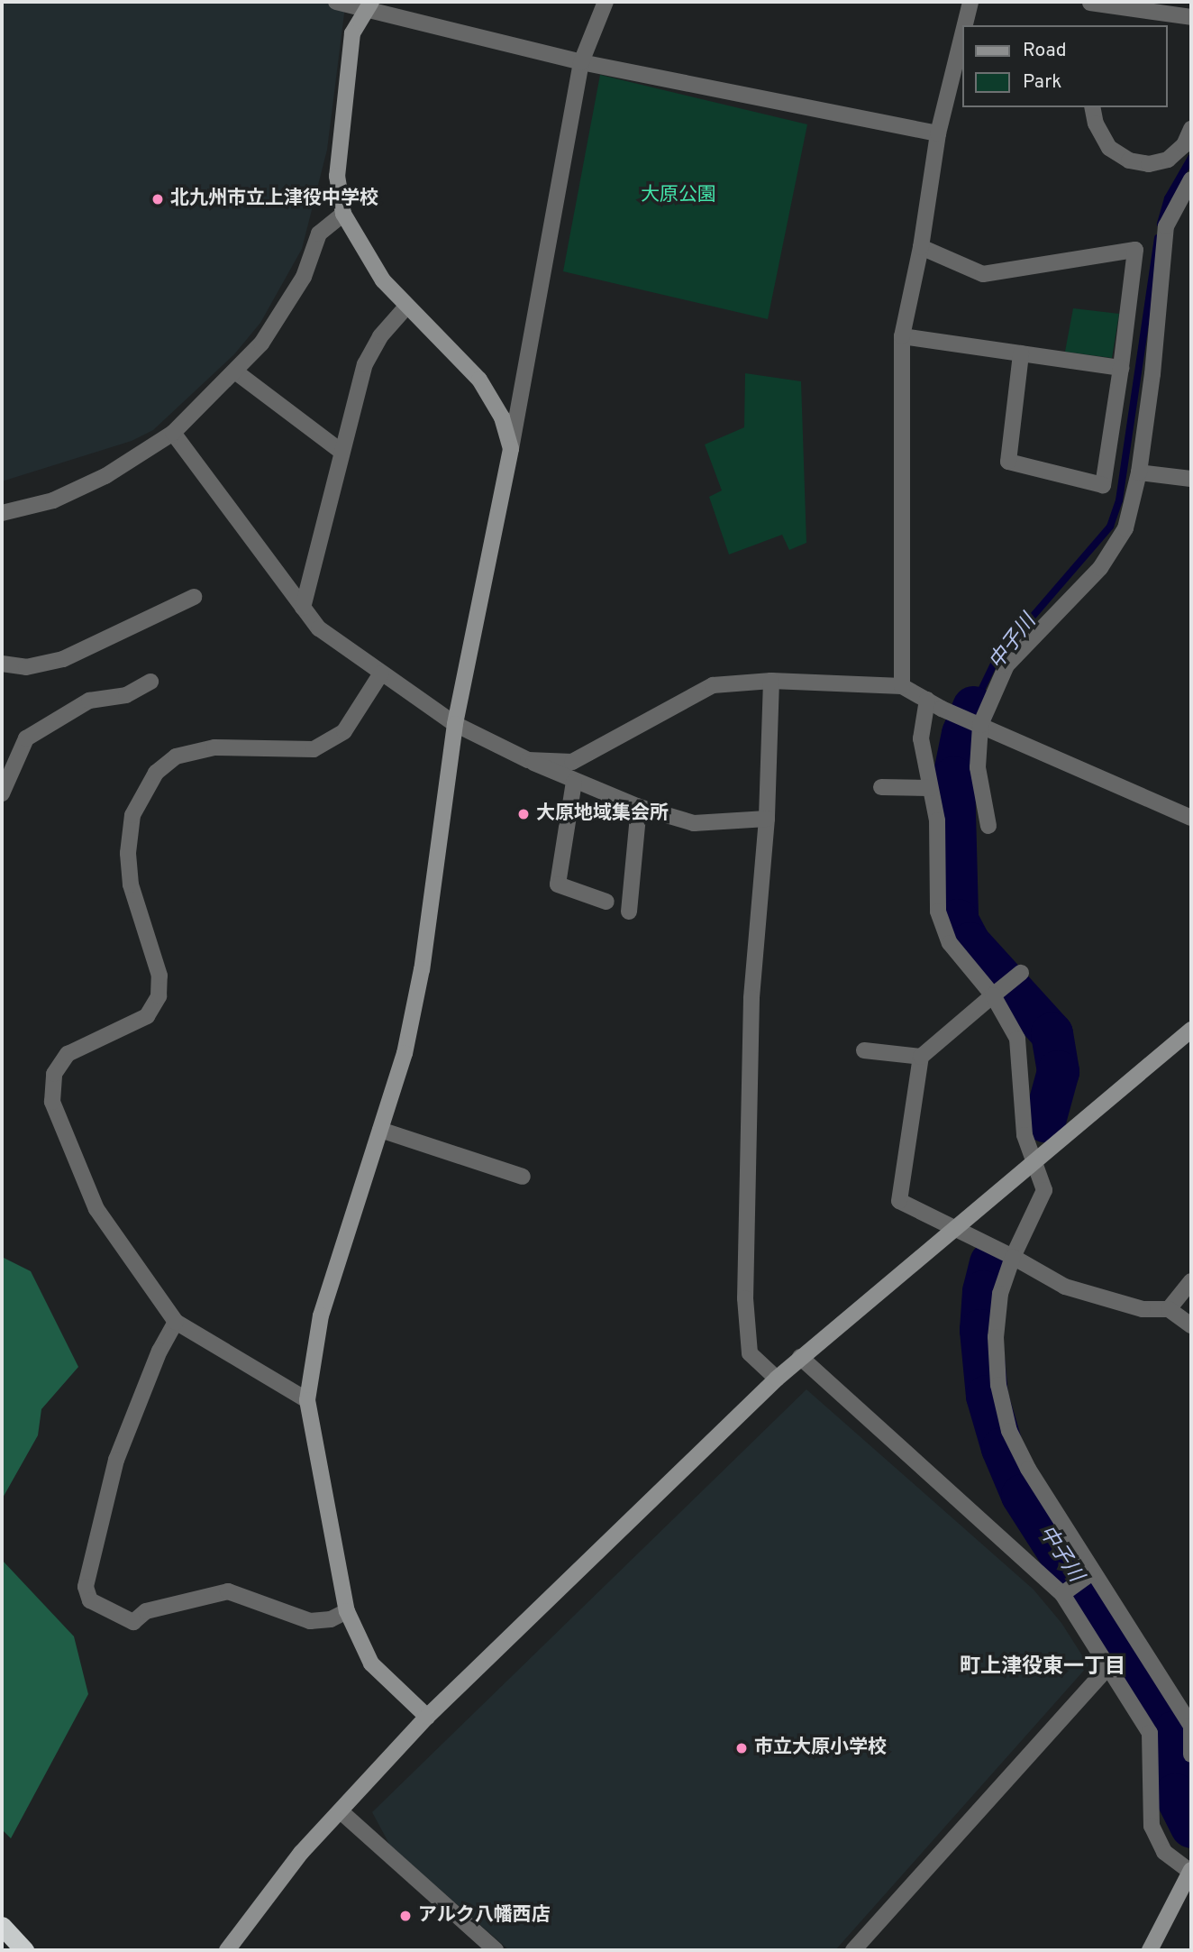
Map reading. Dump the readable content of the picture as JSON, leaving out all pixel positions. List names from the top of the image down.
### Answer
{
  "districts": ["町上津役東一丁目"],
  "water": ["中子川"],
  "parks": ["大原公園"],
  "places": [
    "北九州市立上津役中学校",
    "大原地域集会所",
    "市立大原小学校",
    "アルク八幡西店"
  ],
  "legend": ["Road", "Park"]
}
